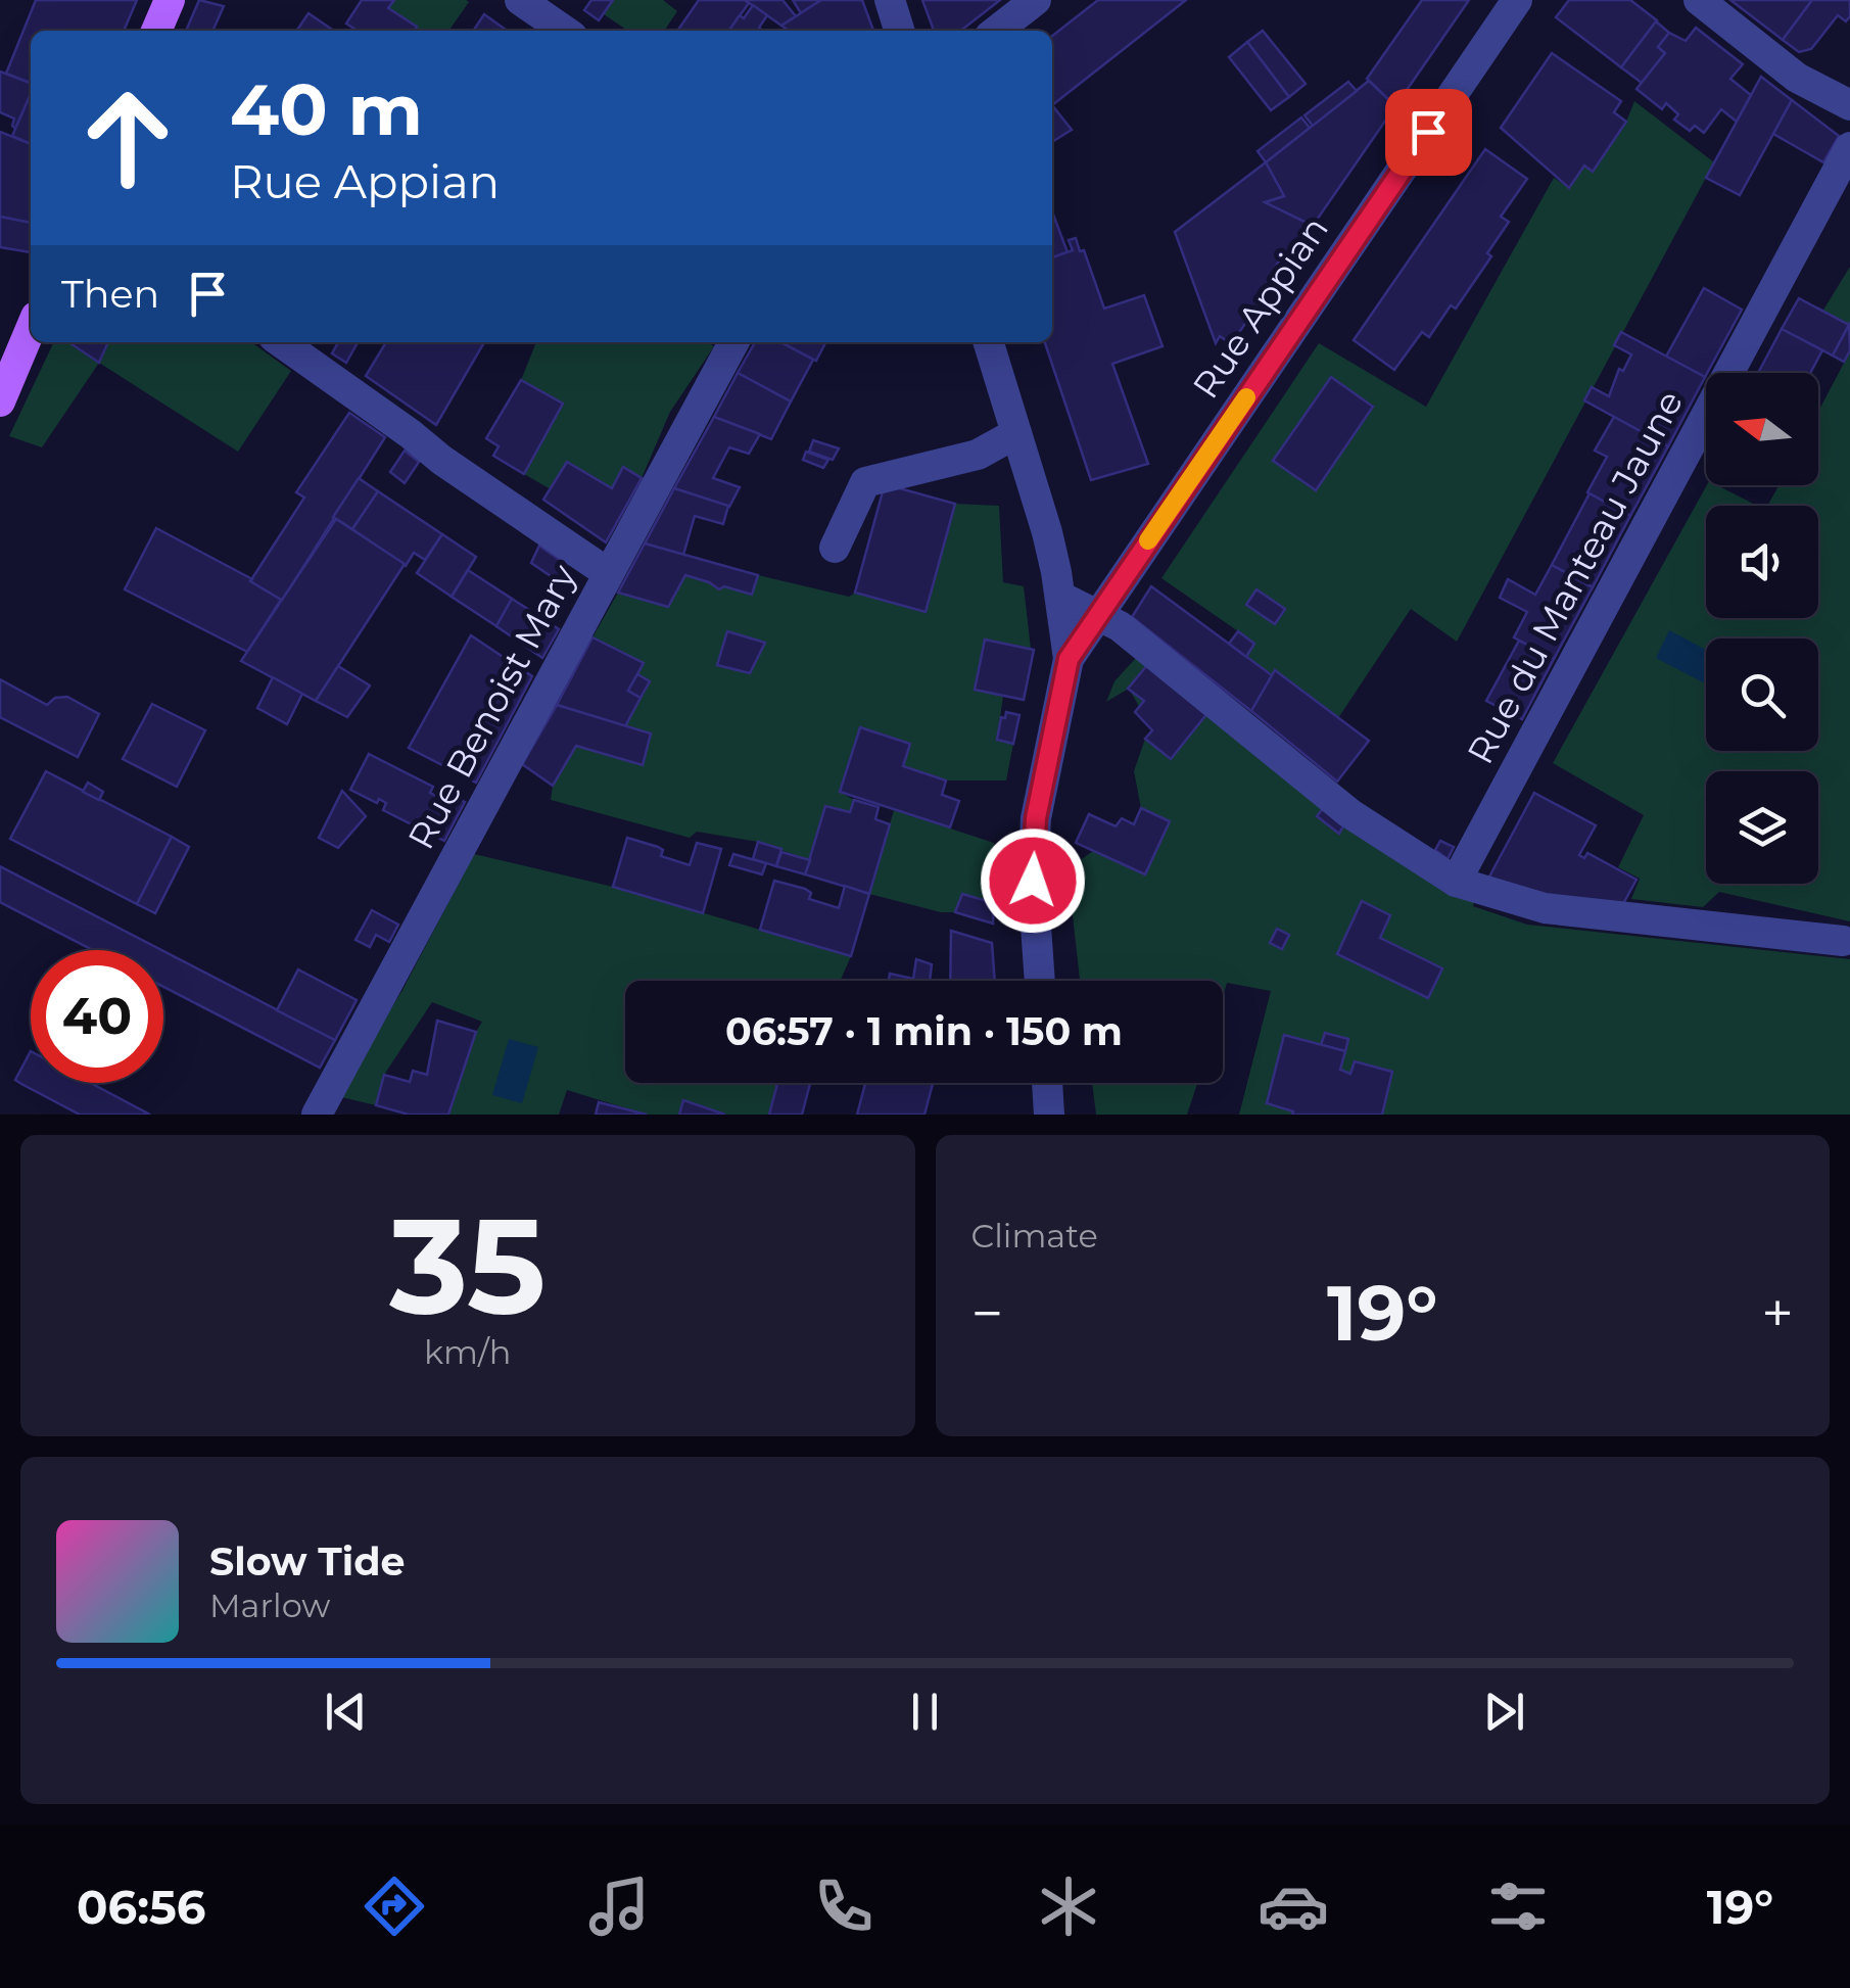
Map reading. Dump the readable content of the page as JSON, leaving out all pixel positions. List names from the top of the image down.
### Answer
{
  "streets": {
    "street": ["Rue Appian", "Rue du Manteau Jaune", "Rue Benoist Mary"]
  },
  "north": "left",
  "page": {
    "turn": ["40 m", "Rue Appian"],
    "then": "Then",
    "limit": "40",
    "trip": "06:57 · 1 min · 150 m",
    "tile": [
      ["35", "km/h"],
      "Climate"
    ],
    "heat": ["−", "19°", "+"],
    "song": ["Slow Tide", "Marlow"],
    "tabs": ["06:56", "19°"]
  }
}
